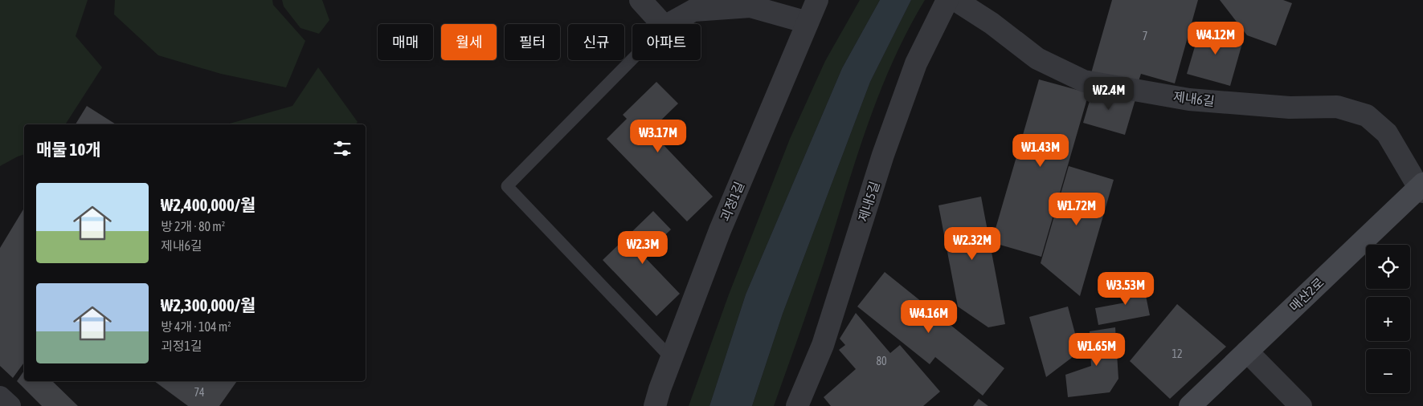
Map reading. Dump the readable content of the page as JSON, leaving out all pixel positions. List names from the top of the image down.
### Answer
{
  "streets": {
    "street": [
      "제내6길",
      "괴정1길",
      "제내5길",
      "매산2로"
    ]
  },
  "crossings": [
    ["제내6길", "매산2로"]
  ],
  "house_numbers": [
    "7",
    "12",
    "80",
    "74"
  ],
  "page": {
    "price": [
      "₩4.12M",
      "₩2.4M",
      "₩3.17M",
      "₩1.43M",
      "₩1.72M",
      "₩2.32M",
      "₩2.3M",
      "₩3.53M",
      "₩4.16M",
      "₩1.65M"
    ],
    "chip": [
      "매매",
      "월세",
      "필터",
      "신규",
      "아파트"
    ],
    "heading": "매물 10개",
    "list": [
      {
        "name": "₩2,400,000/월",
        "note": "방 2개 · 80 m² · 제내6길"
      },
      {
        "name": "₩2,300,000/월",
        "note": "방 4개 · 104 m² · 괴정1길"
      }
    ],
    "map_buttons": ["+", "−"]
  }
}
